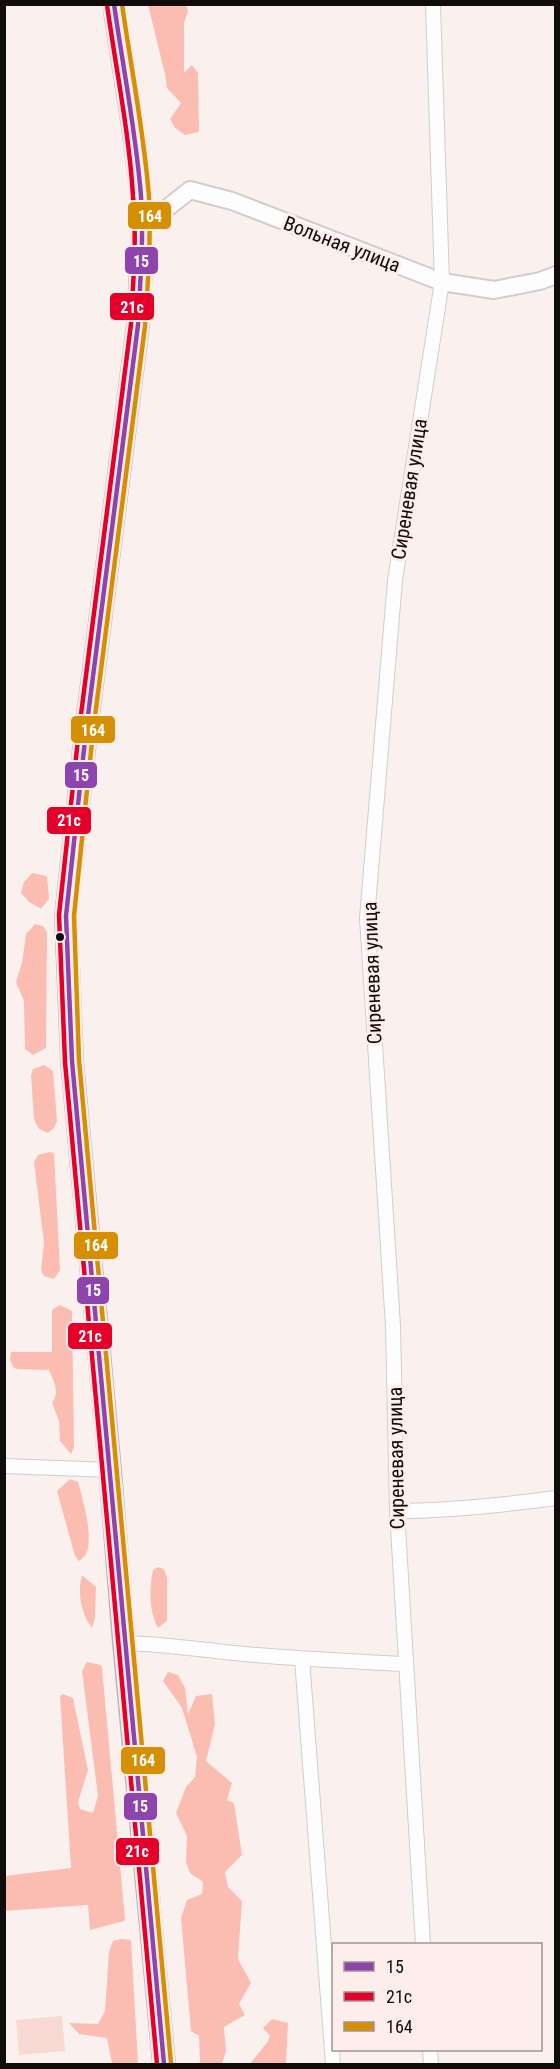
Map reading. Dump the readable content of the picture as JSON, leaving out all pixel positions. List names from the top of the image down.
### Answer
{
  "streets": {
    "street": ["Вольная улица", "Сиреневая улица"]
  },
  "crossings": [
    ["Вольная улица", "Сиреневая улица"]
  ],
  "lines": ["transit line 15", "transit line 164", "transit line 21с"],
  "legend": ["15", "21с", "164"]
}
